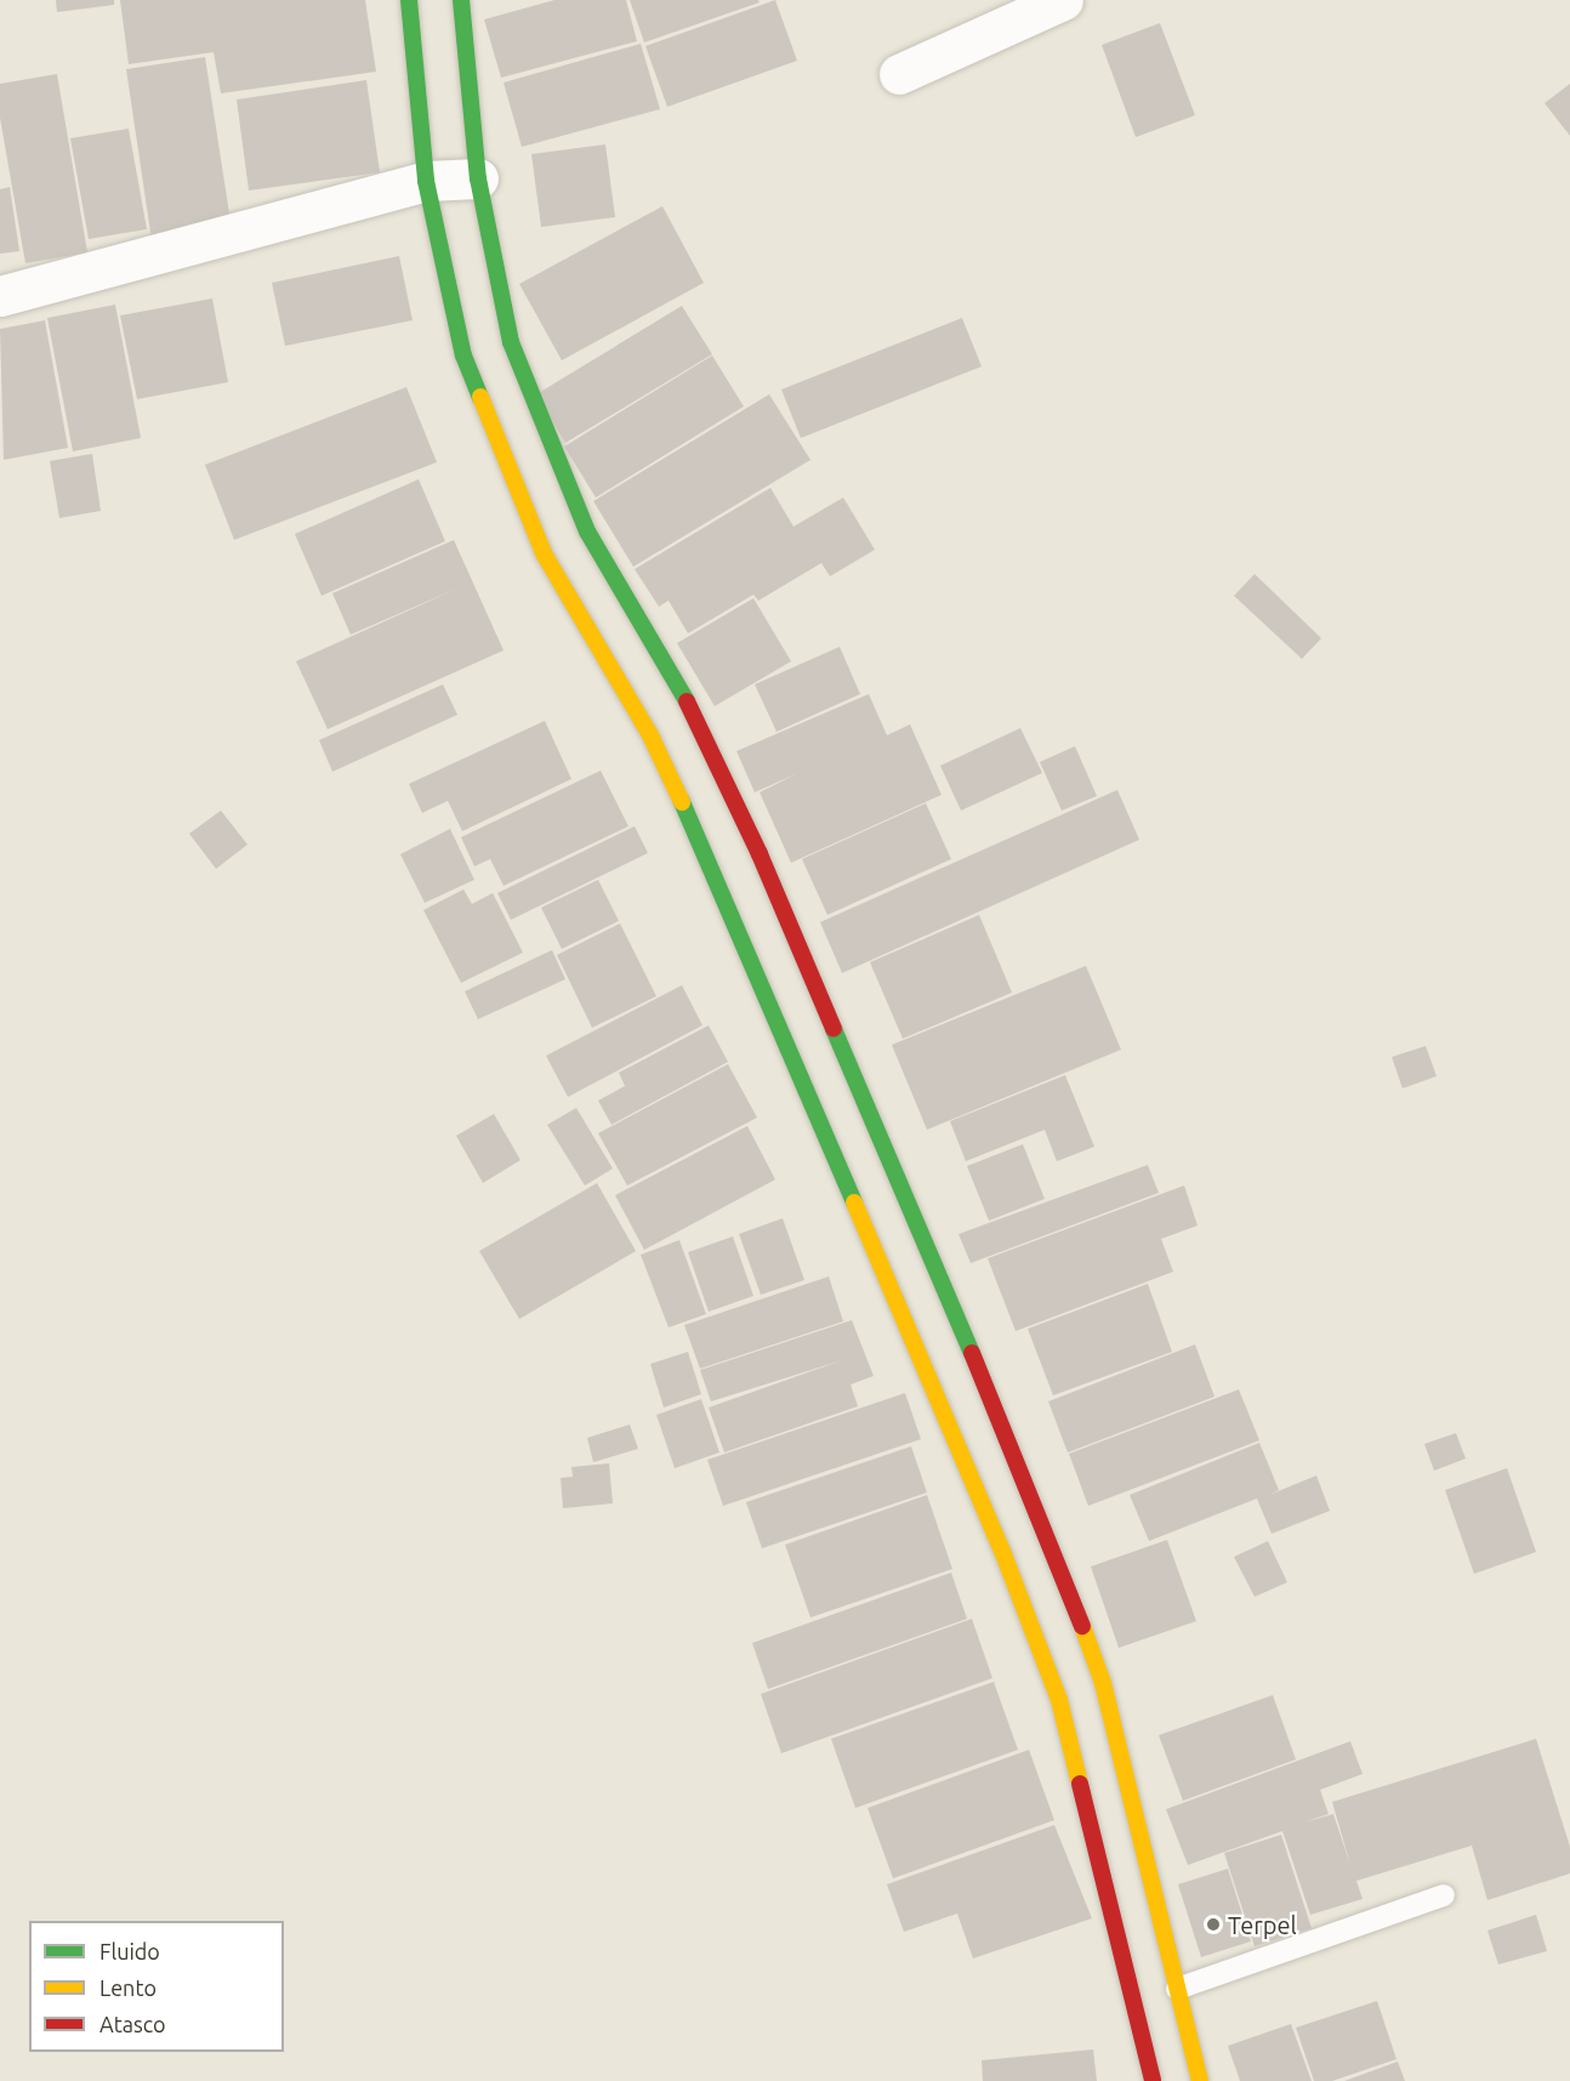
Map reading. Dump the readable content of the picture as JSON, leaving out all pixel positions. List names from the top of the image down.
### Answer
{
  "places": ["Terpel"],
  "legend": ["Fluido", "Lento", "Atasco"]
}
